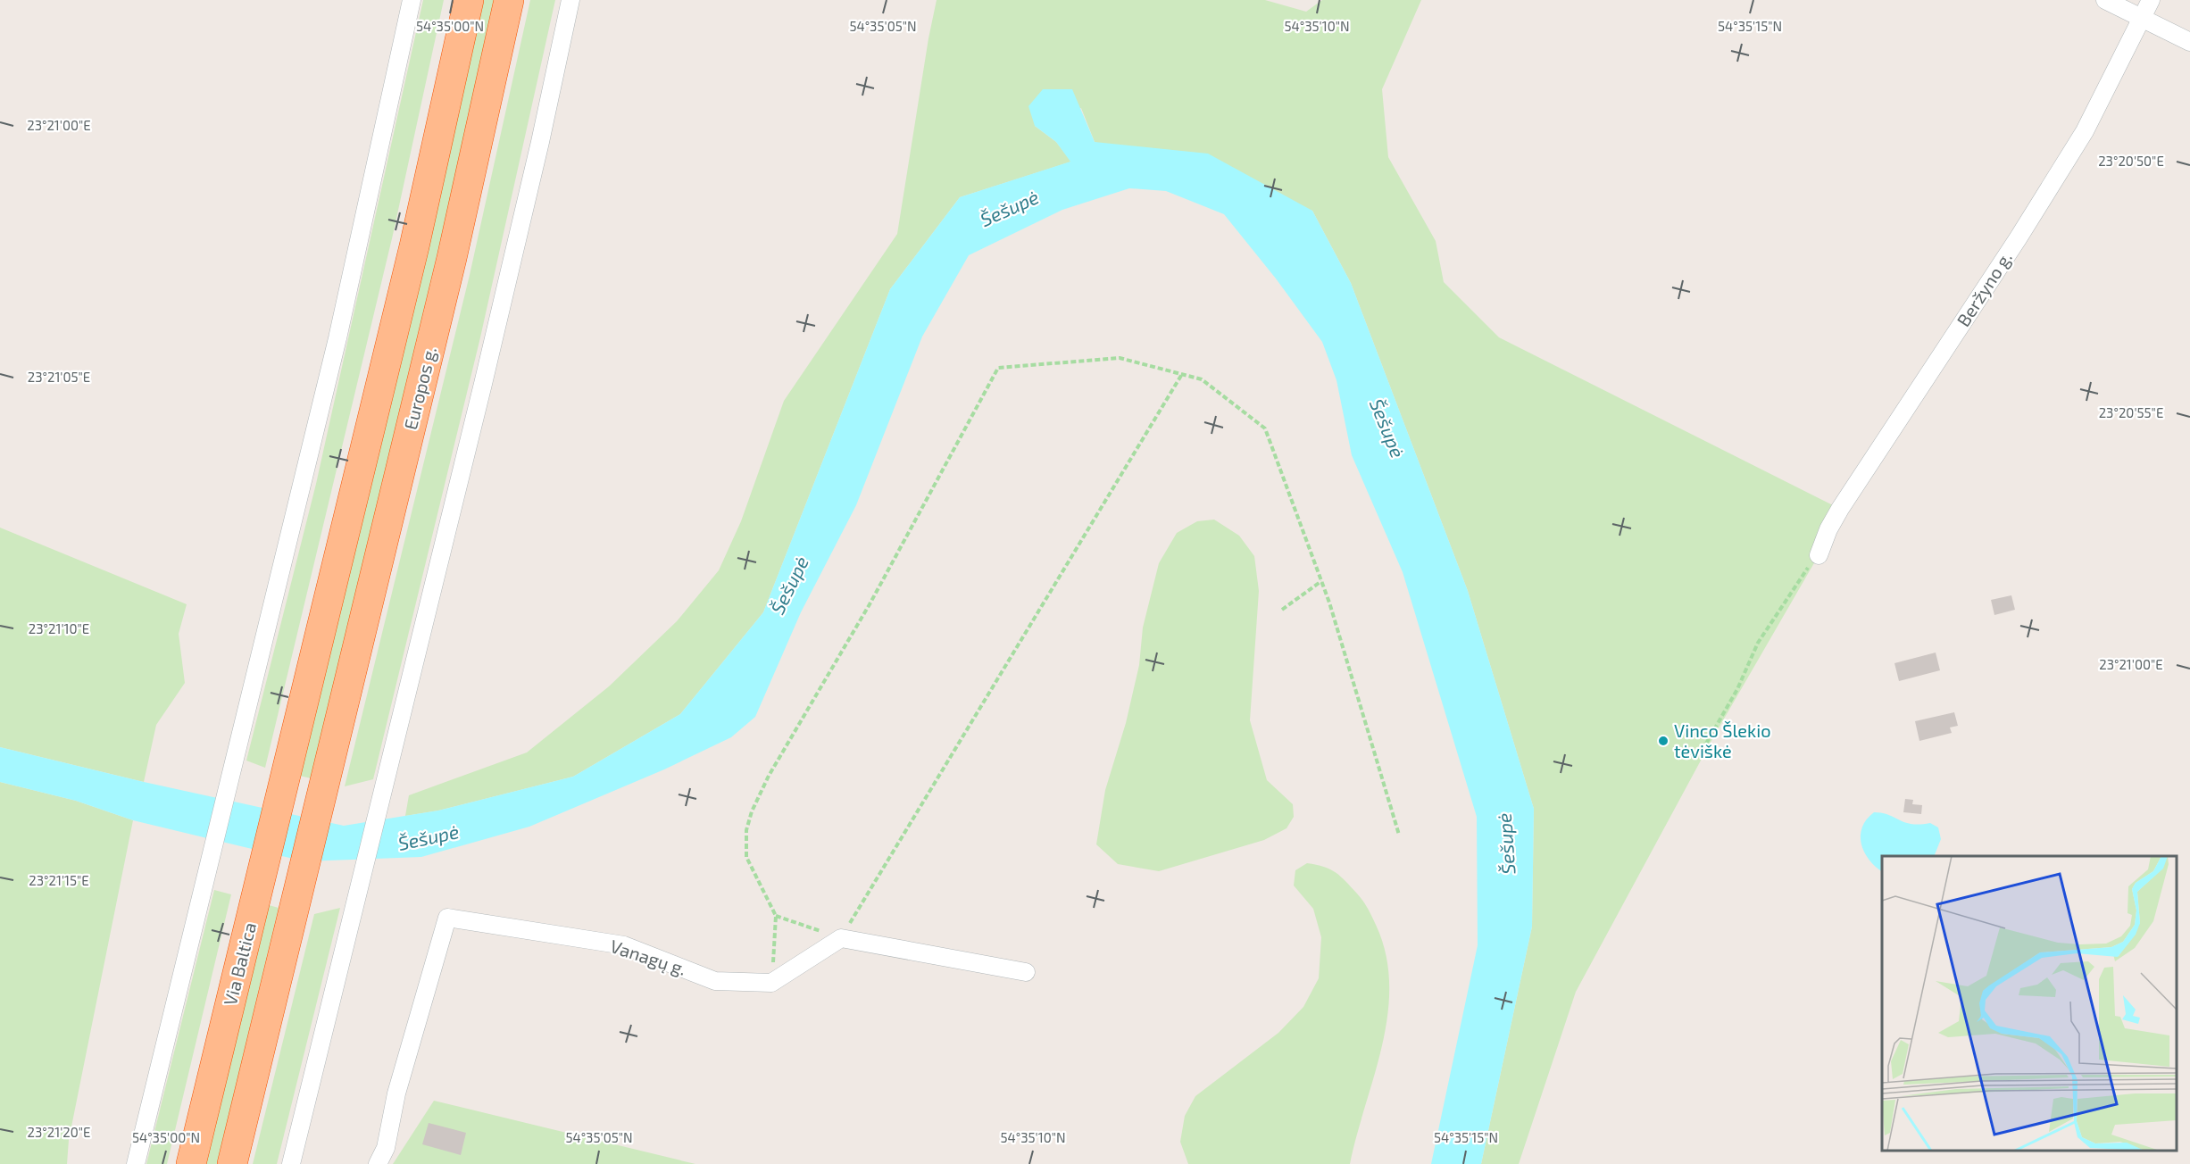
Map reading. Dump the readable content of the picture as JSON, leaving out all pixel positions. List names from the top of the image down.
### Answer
{
  "streets": {
    "highway": ["Europos g.", "Via Baltica"],
    "street": ["Beržyno g.", "Vanagų g."]
  },
  "water": ["Šešupė"],
  "places": ["Vinco Šlekio tėviškė"],
  "coordinates": [
    "54°35'00\"N",
    "54°35'05\"N",
    "54°35'10\"N",
    "54°35'15\"N",
    "23°21'00\"E",
    "23°20'50\"E",
    "23°21'05\"E",
    "23°20'55\"E",
    "23°21'10\"E",
    "23°21'15\"E",
    "23°21'20\"E"
  ]
}
